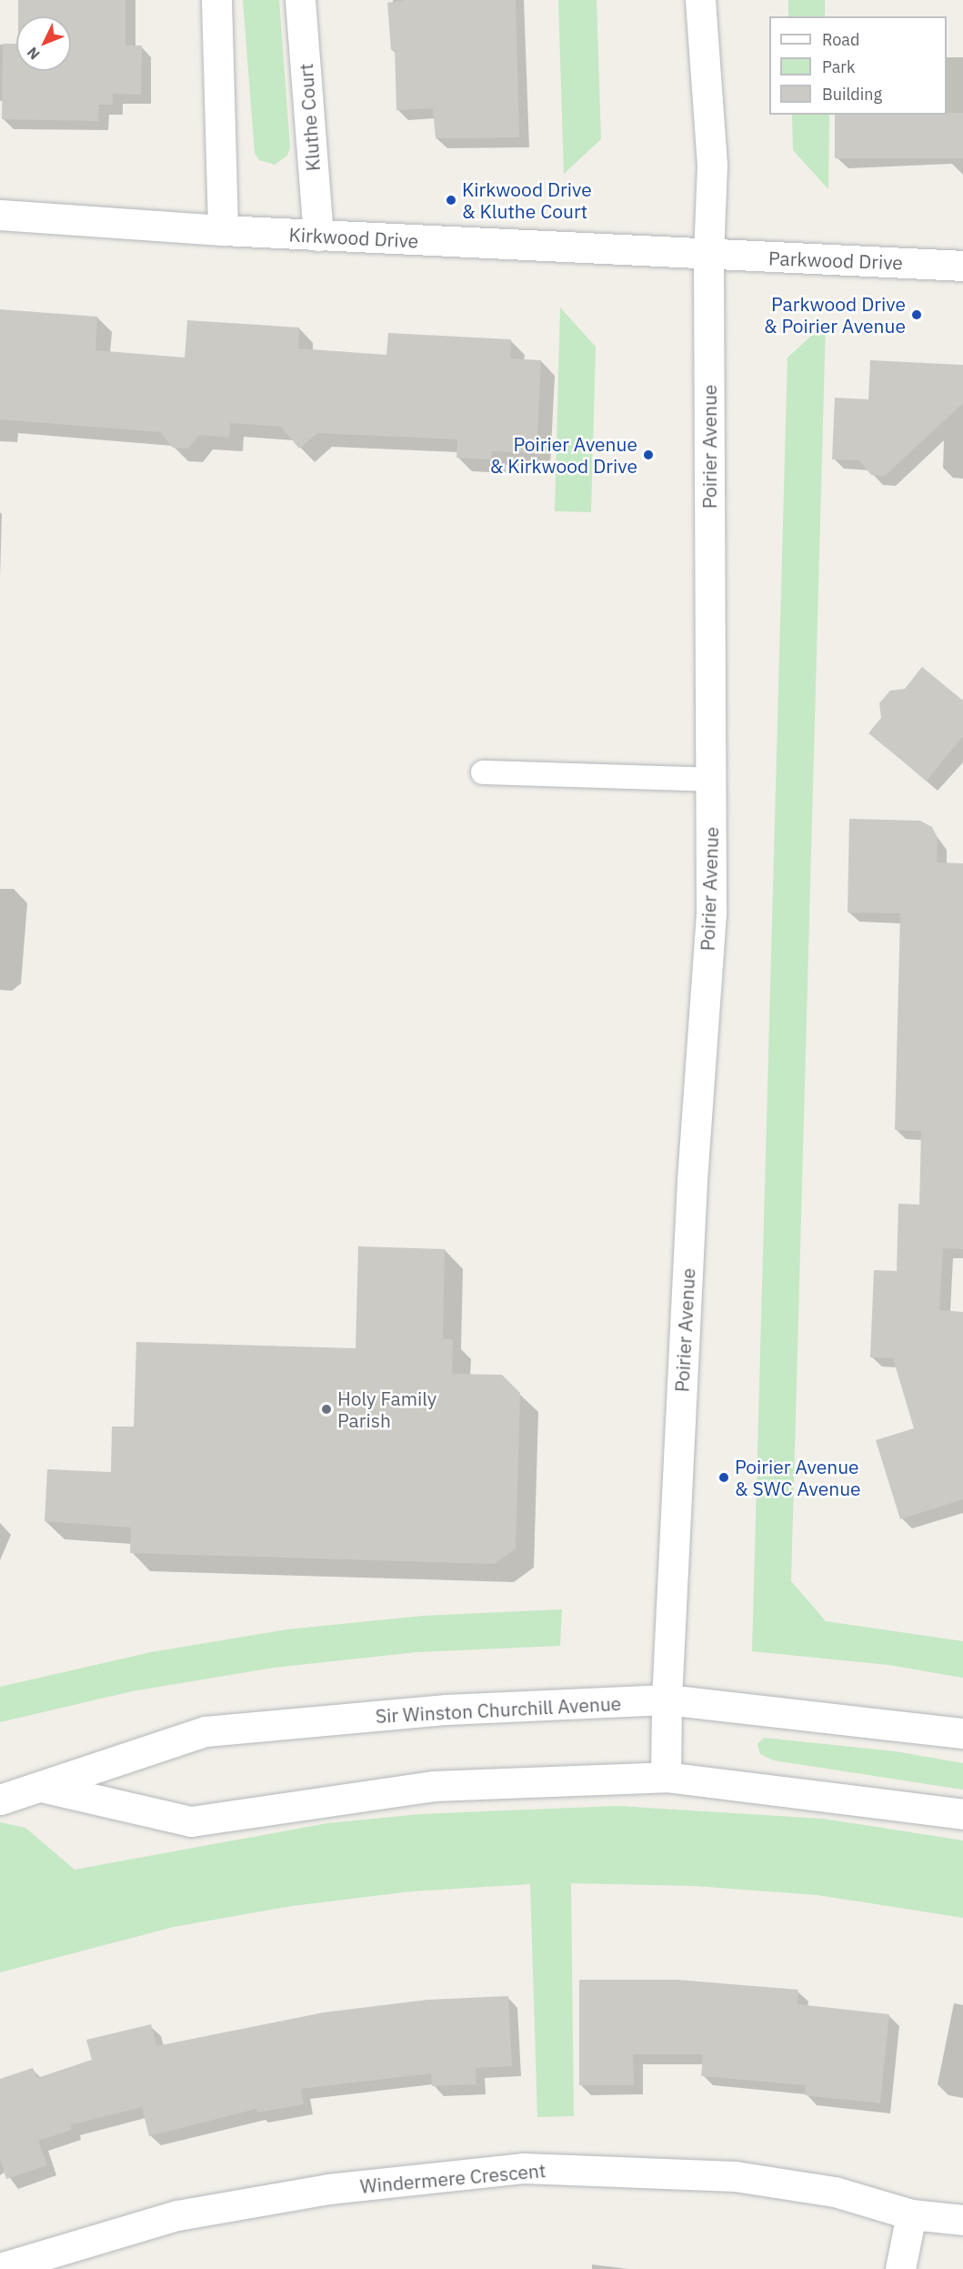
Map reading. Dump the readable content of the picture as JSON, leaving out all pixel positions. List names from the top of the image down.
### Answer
{
  "streets": {
    "main road": [
      "Kluthe Court",
      "Kirkwood Drive",
      "Parkwood Drive",
      "Poirier Avenue",
      "Sir Winston Churchill Avenue",
      "Windermere Crescent"
    ]
  },
  "crossings": [
    ["Kluthe Court", "Kirkwood Drive"],
    ["Kirkwood Drive", "Parkwood Drive"],
    ["Kirkwood Drive", "Poirier Avenue"],
    ["Parkwood Drive", "Poirier Avenue"],
    ["Poirier Avenue", "Sir Winston Churchill Avenue"]
  ],
  "places": [
    "Kirkwood Drive & Kluthe Court",
    "Parkwood Drive & Poirier Avenue",
    "Poirier Avenue & Kirkwood Drive",
    "Holy Family Parish",
    "Poirier Avenue & SWC Avenue"
  ],
  "legend": ["Road", "Park", "Building"],
  "north": "bottom left"
}
